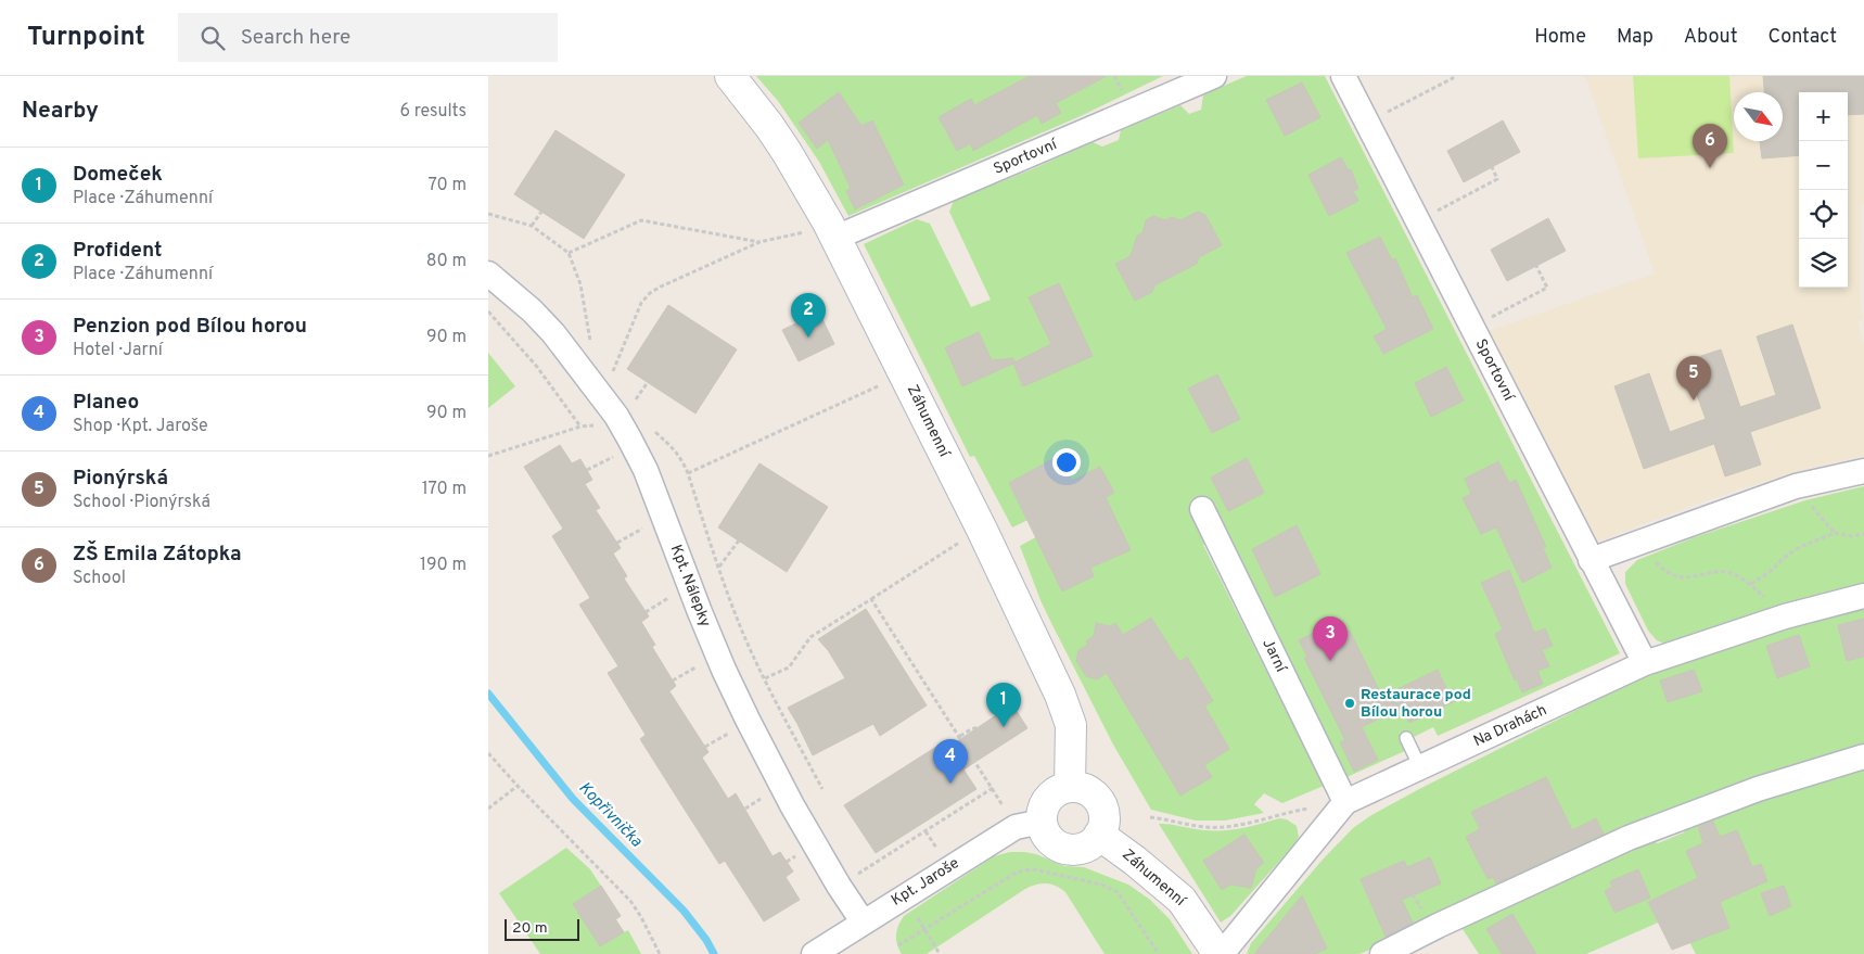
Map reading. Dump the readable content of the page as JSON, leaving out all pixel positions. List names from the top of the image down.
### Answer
{
  "streets": {
    "main road": ["Záhumenní"],
    "street": [
      "Sportovní",
      "Kpt. Nálepky",
      "Jarní",
      "Na Drahách",
      "Kpt. Jaroše"
    ]
  },
  "crossings": [
    ["Sportovní", "Záhumenní"],
    ["Sportovní", "Na Drahách"],
    ["Záhumenní", "Na Drahách"],
    ["Záhumenní", "Kpt. Jaroše"],
    ["Kpt. Nálepky", "Kpt. Jaroše"],
    ["Jarní", "Na Drahách"]
  ],
  "water": ["Kopřivnička"],
  "places": ["Restaurace pod Bílou horou"],
  "scale_bar": "20 m",
  "north": "bottom right",
  "page": {
    "header": "Turnpoint",
    "search": "Search here",
    "nav": [
      "Home",
      "Map",
      "About",
      "Contact"
    ],
    "heading": ["Nearby", "6 results"],
    "map_buttons": ["+", "−"],
    "pins": [
      "6",
      "2",
      "5",
      "3",
      "1",
      "4"
    ],
    "list": [
      {
        "mark": "1",
        "name": "Domeček",
        "note": "Place · Záhumenní",
        "value": "70 m"
      },
      {
        "mark": "2",
        "name": "Profident",
        "note": "Place · Záhumenní",
        "value": "80 m"
      },
      {
        "mark": "3",
        "name": "Penzion pod Bílou horou",
        "note": "Hotel · Jarní",
        "value": "90 m"
      },
      {
        "mark": "4",
        "name": "Planeo",
        "note": "Shop · Kpt. Jaroše",
        "value": "90 m"
      },
      {
        "mark": "5",
        "name": "Pionýrská",
        "note": "School · Pionýrská",
        "value": "170 m"
      },
      {
        "mark": "6",
        "name": "ZŠ Emila Zátopka",
        "note": "School",
        "value": "190 m"
      }
    ],
    "scale": "20 m"
  }
}
